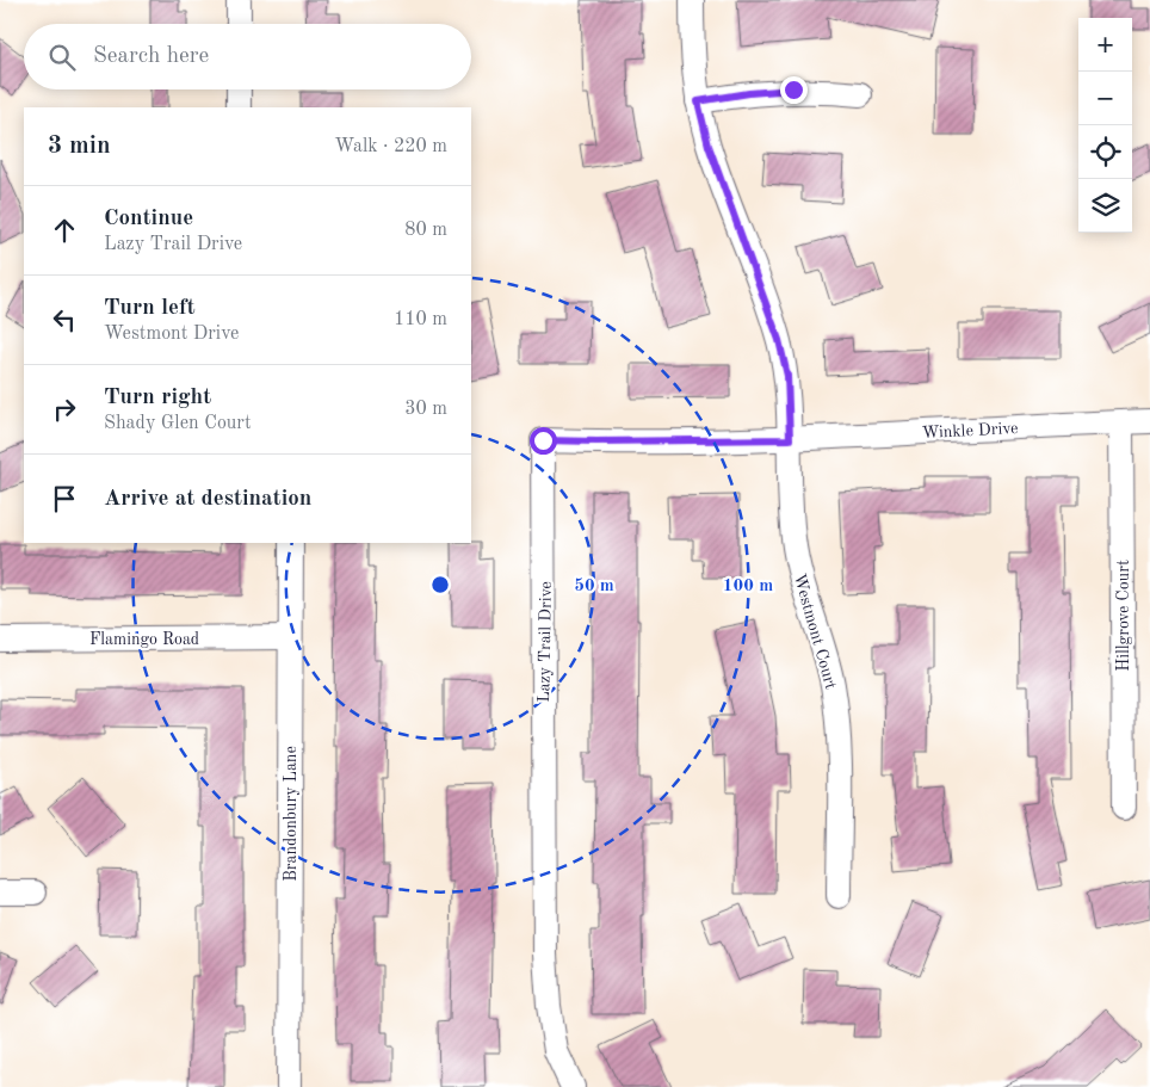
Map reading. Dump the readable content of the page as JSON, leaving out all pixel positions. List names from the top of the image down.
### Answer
{
  "streets": {
    "street": [
      "Winkle Drive",
      "Hillgrove Court",
      "Westmont Court",
      "Flamingo Road",
      "Lazy Trail Drive",
      "Brandonbury Lane"
    ]
  },
  "crossings": [
    ["Winkle Drive", "Hillgrove Court"],
    ["Winkle Drive", "Westmont Court"],
    ["Winkle Drive", "Lazy Trail Drive"],
    ["Westmont Court", "Lazy Trail Drive"],
    ["Flamingo Road", "Brandonbury Lane"]
  ],
  "page": {
    "map_buttons": ["+", "−"],
    "search": "Search here",
    "heading": ["3 min", "Walk · 220 m"],
    "list": [
      ["Continue", "Lazy Trail Drive", "80 m"],
      ["Turn left", "Westmont Drive", "110 m"],
      ["Turn right", "Shady Glen Court", "30 m"],
      "Arrive at destination"
    ]
  },
  "rings": ["50 m", "100 m"]
}
